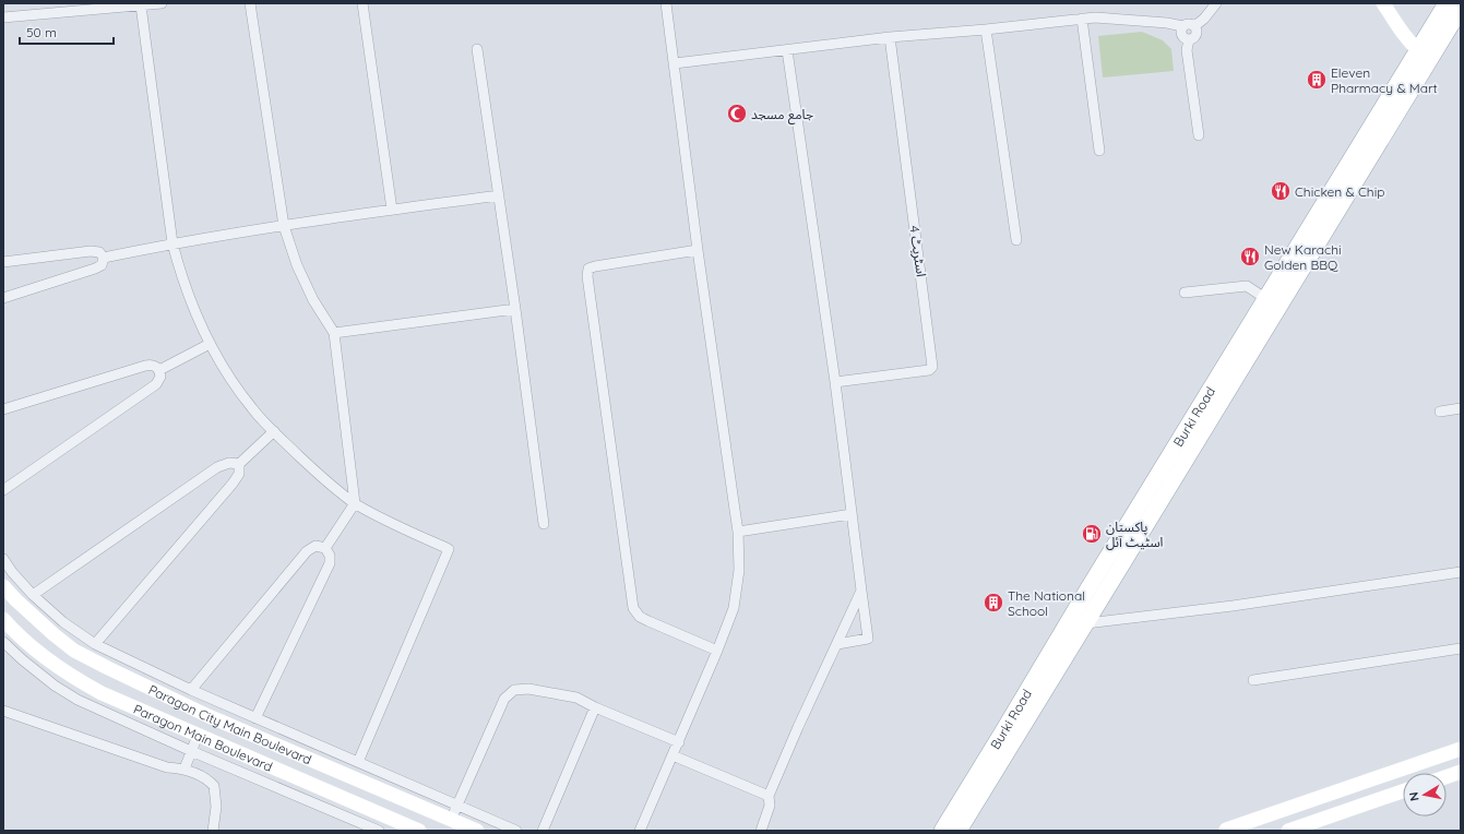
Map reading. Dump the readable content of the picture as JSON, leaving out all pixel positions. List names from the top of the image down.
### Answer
{
  "streets": {
    "main road": ["Burki Road"],
    "street": ["اسٹریٹ 4", "Paragon City Main Boulevard", "Paragon Main Boulevard"]
  },
  "places": {
    "building": ["Eleven Pharmacy & Mart", "The National School"],
    "mosque": ["جامع مسجد"],
    "restaurant": ["Chicken & Chip", "New Karachi Golden BBQ"],
    "fuel station": ["پاکستان اسٹیٹ آئل"]
  },
  "scale_bar": "50 m",
  "north": "left"
}
